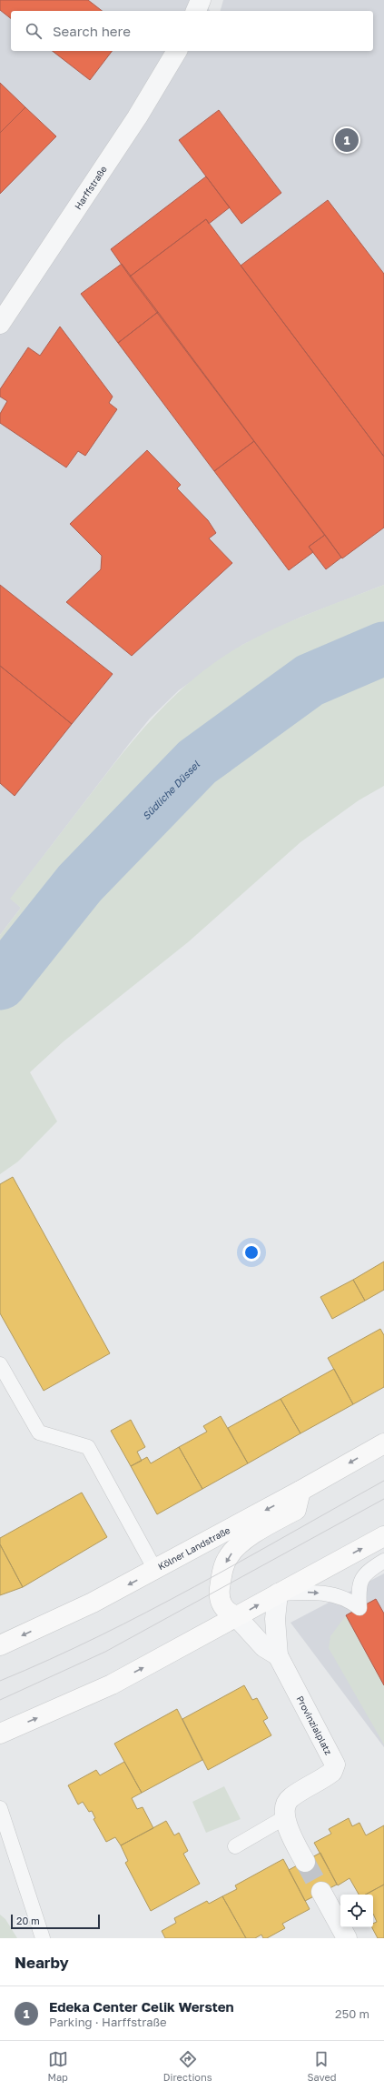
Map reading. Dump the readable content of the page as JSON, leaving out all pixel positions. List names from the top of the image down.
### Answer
{
  "streets": {
    "main road": ["Kölner Landstraße"],
    "street": ["Harffstraße", "Provinzialplatz"]
  },
  "water": ["Südliche Düssel"],
  "scale_bar": "20 m",
  "page": {
    "search": "Search here",
    "pins": "1",
    "scale": "20 m",
    "heading": "Nearby",
    "list": [
      {
        "mark": "1",
        "name": "Edeka Center Celik Wersten",
        "note": "Parking · Harffstraße",
        "value": "250 m"
      }
    ],
    "nav": ["Map", "Directions", "Saved"]
  }
}
